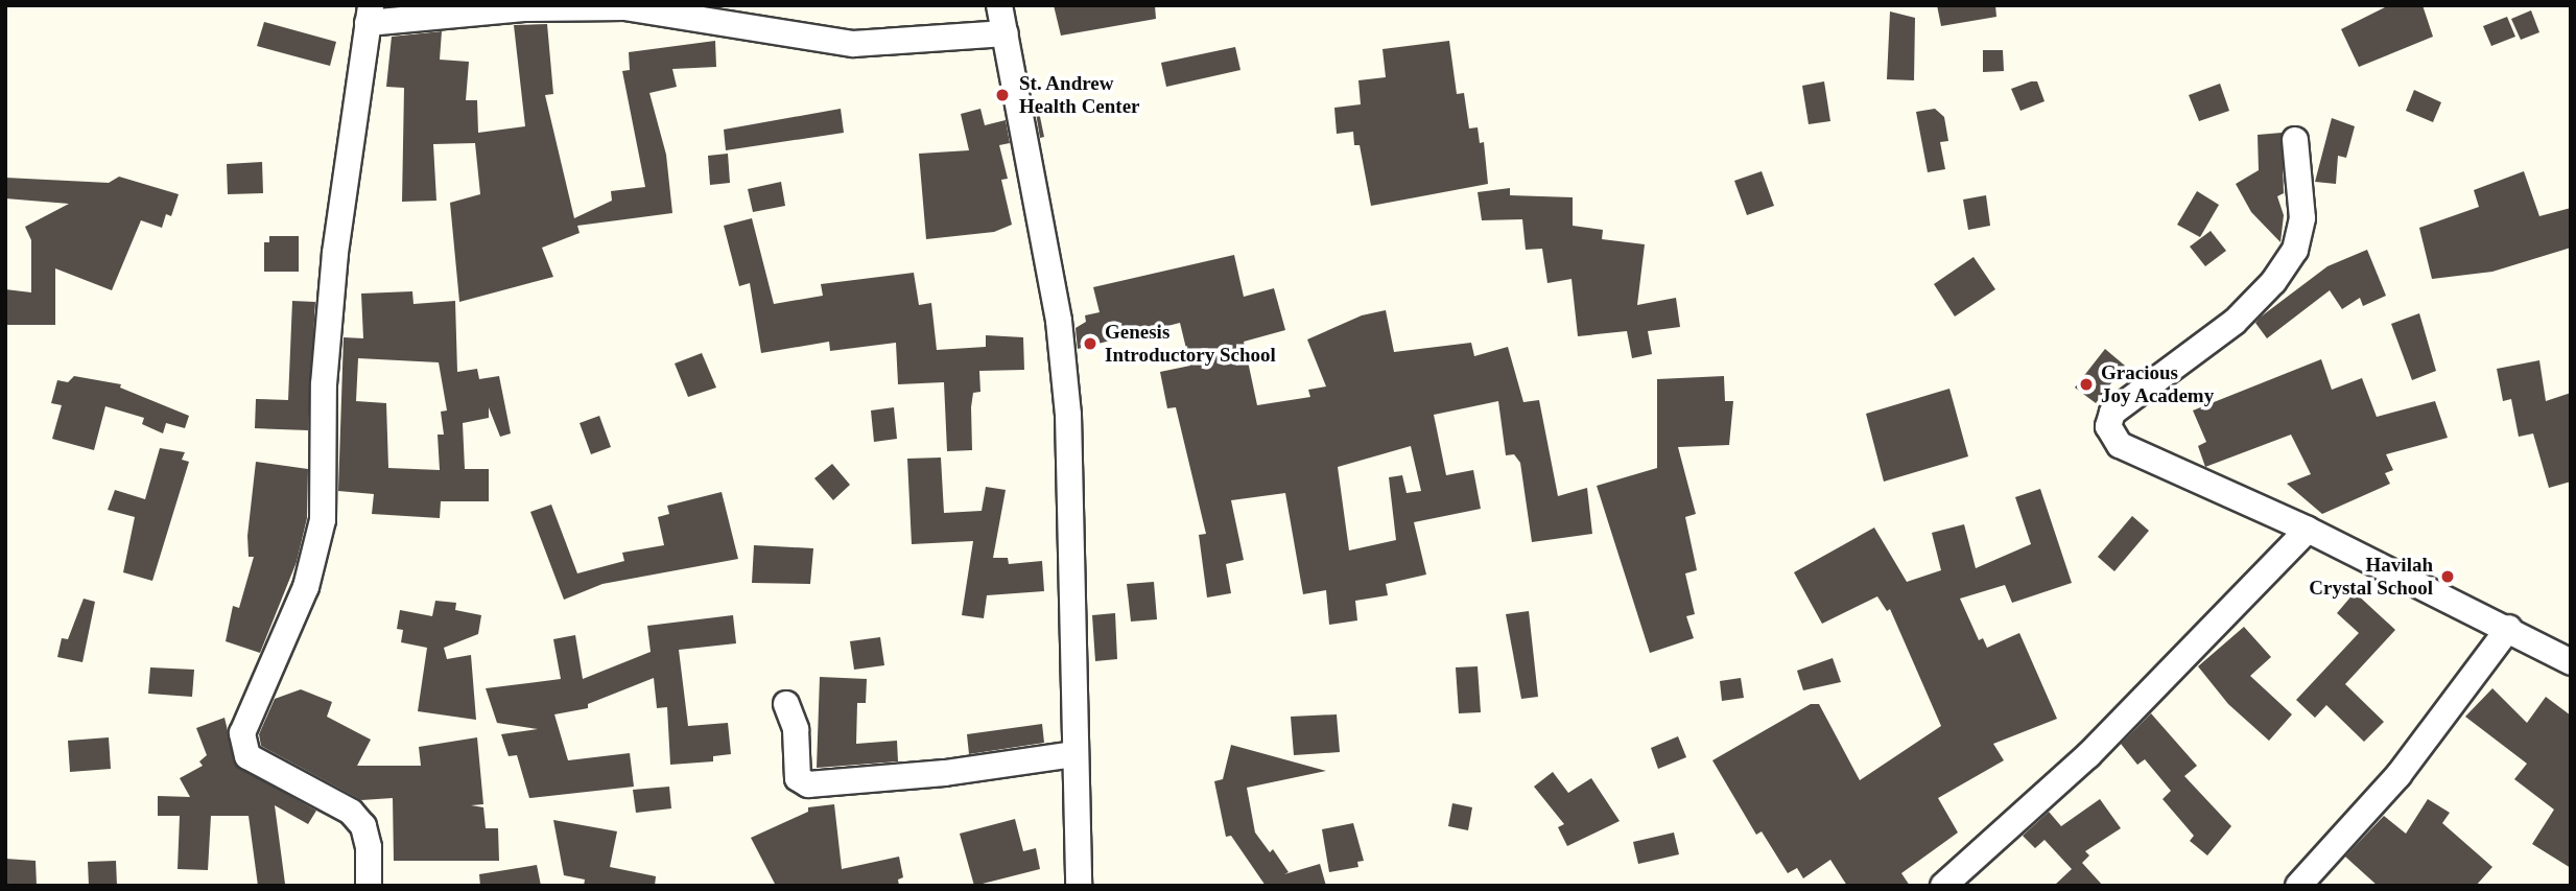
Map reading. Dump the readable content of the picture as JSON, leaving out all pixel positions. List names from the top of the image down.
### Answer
{
  "places": [
    "St. Andrew Health Center",
    "Genesis Introductory School",
    "Gracious Joy Academy",
    "Havilah Crystal School"
  ]
}
